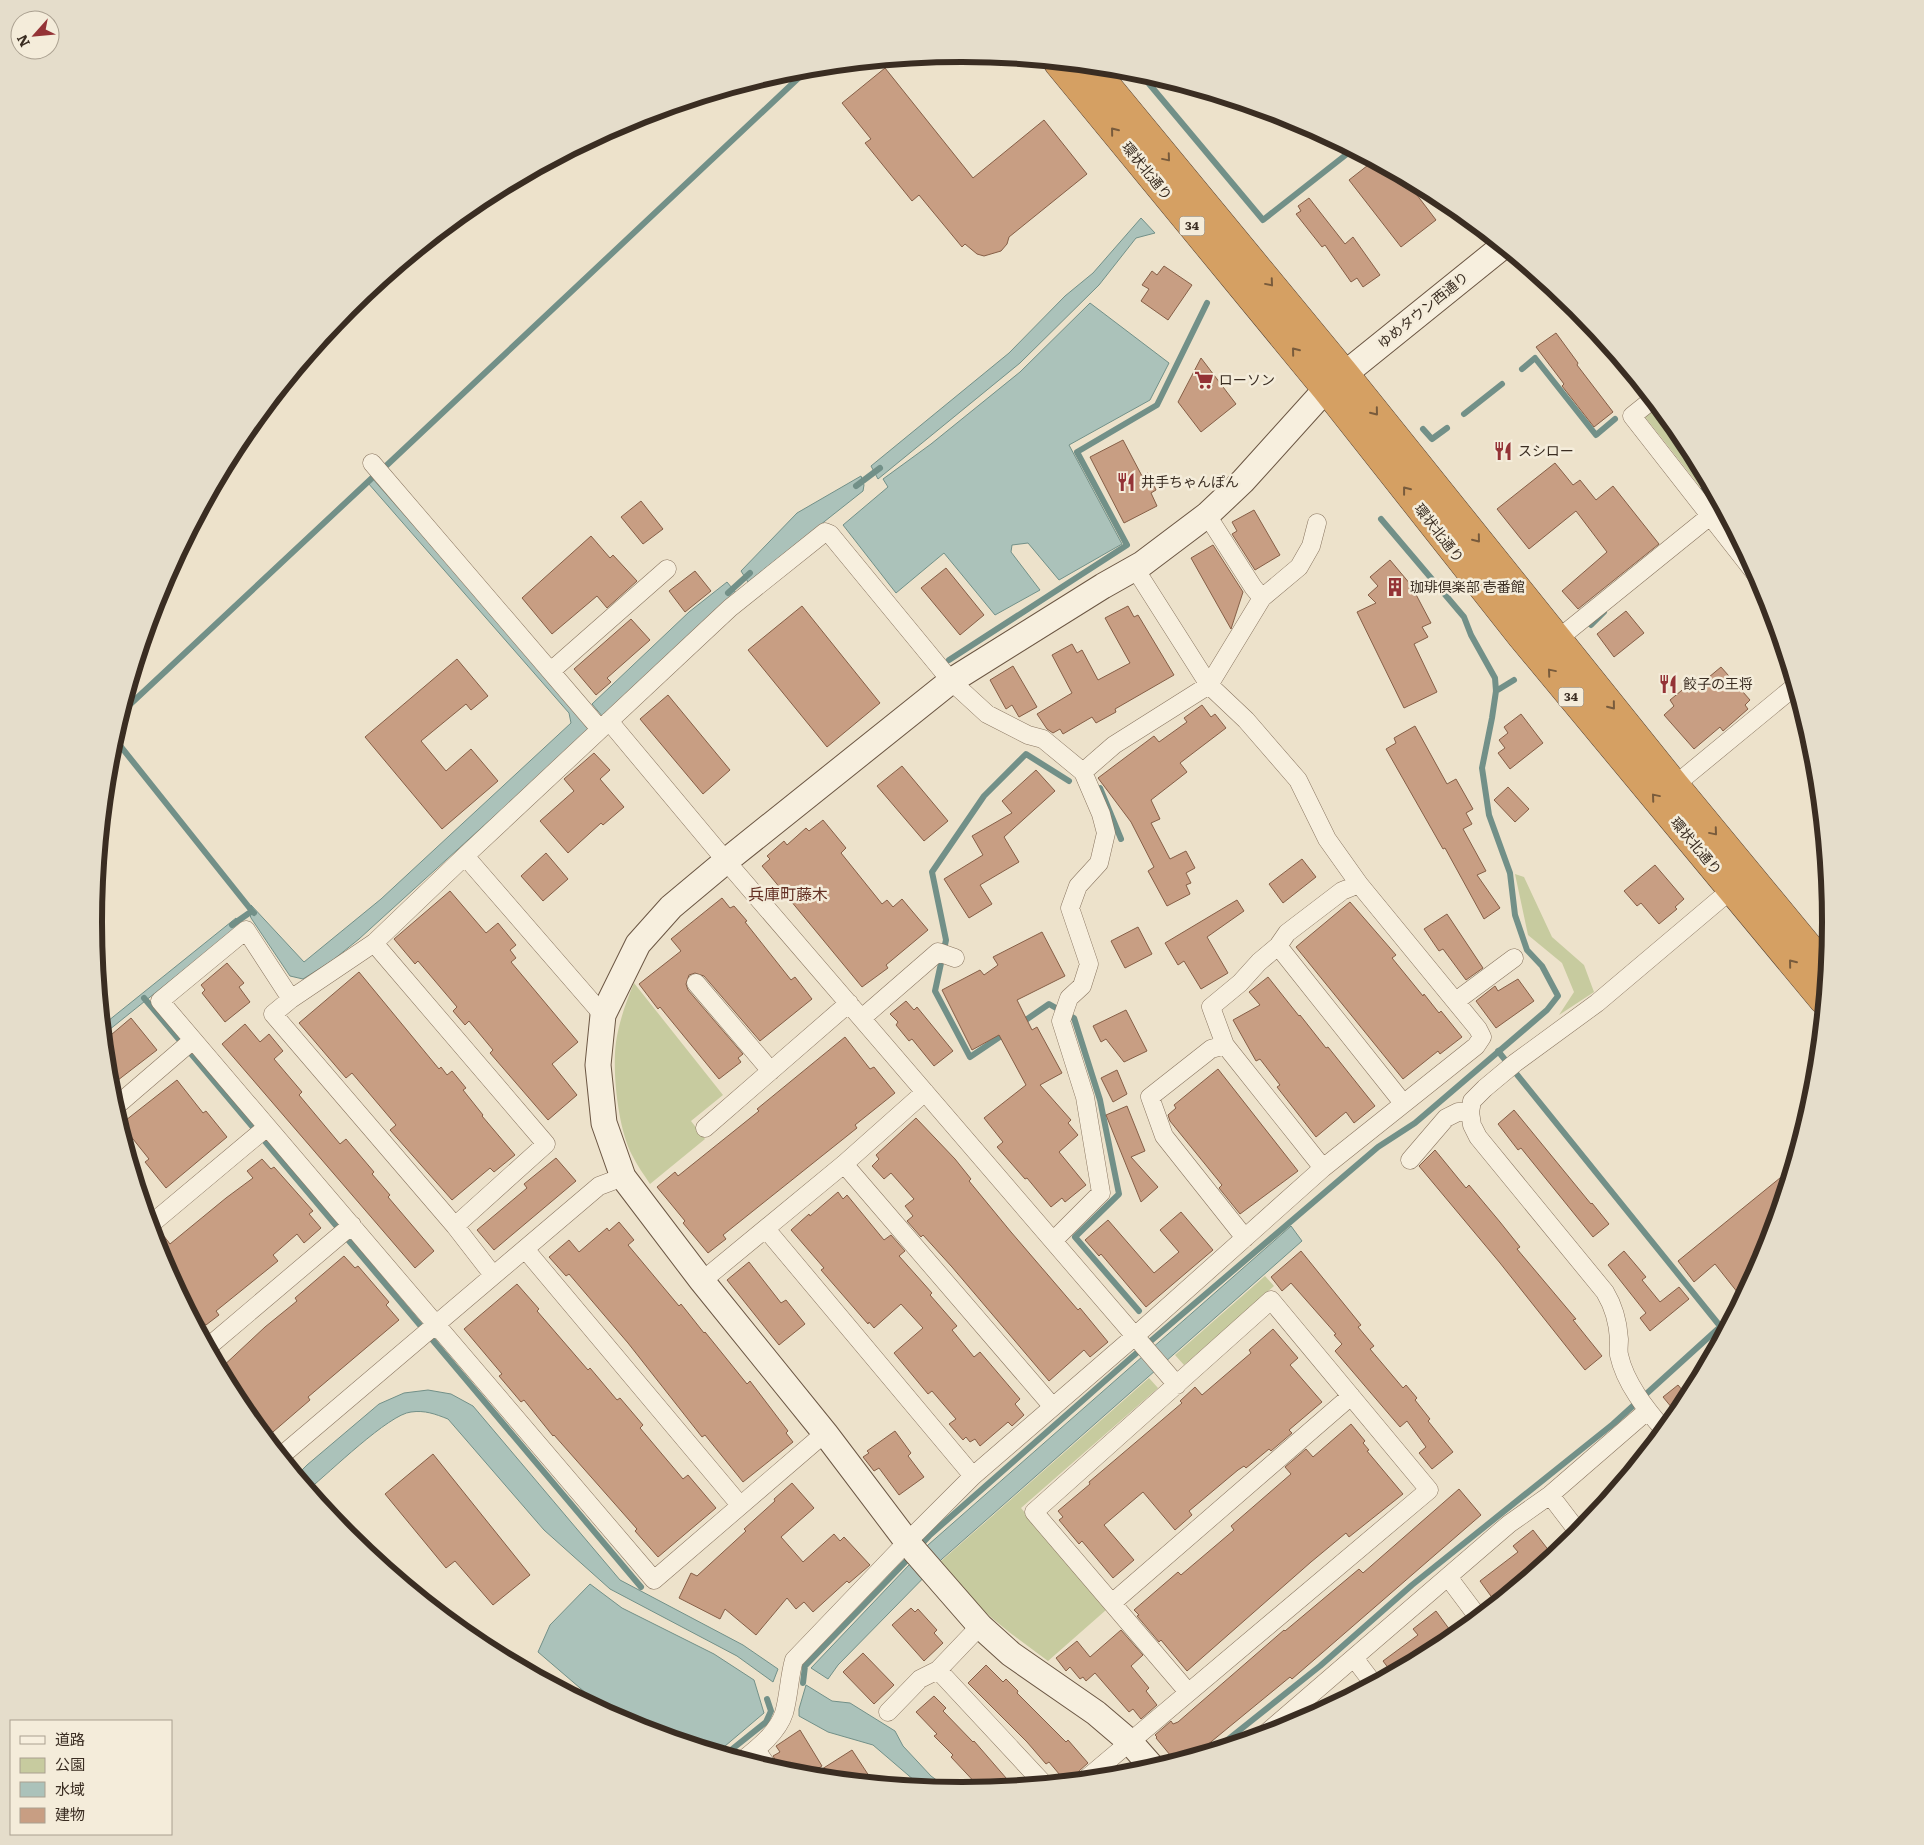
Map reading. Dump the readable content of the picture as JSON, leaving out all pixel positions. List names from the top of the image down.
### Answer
{
  "streets": {
    "highway": ["環状北通り", "34"],
    "street": ["ゆめタウン西通り"]
  },
  "crossings": [
    ["環状北通り", "ゆめタウン西通り"]
  ],
  "districts": ["兵庫町藤木"],
  "places": {
    "supermarket": ["ローソン"],
    "restaurant": ["スシロー", "井手ちゃんぽん", "餃子の王将"],
    "building": ["珈琲倶楽部 壱番館"]
  },
  "legend": [
    "道路",
    "公園",
    "水域",
    "建物"
  ],
  "north": "bottom left"
}
